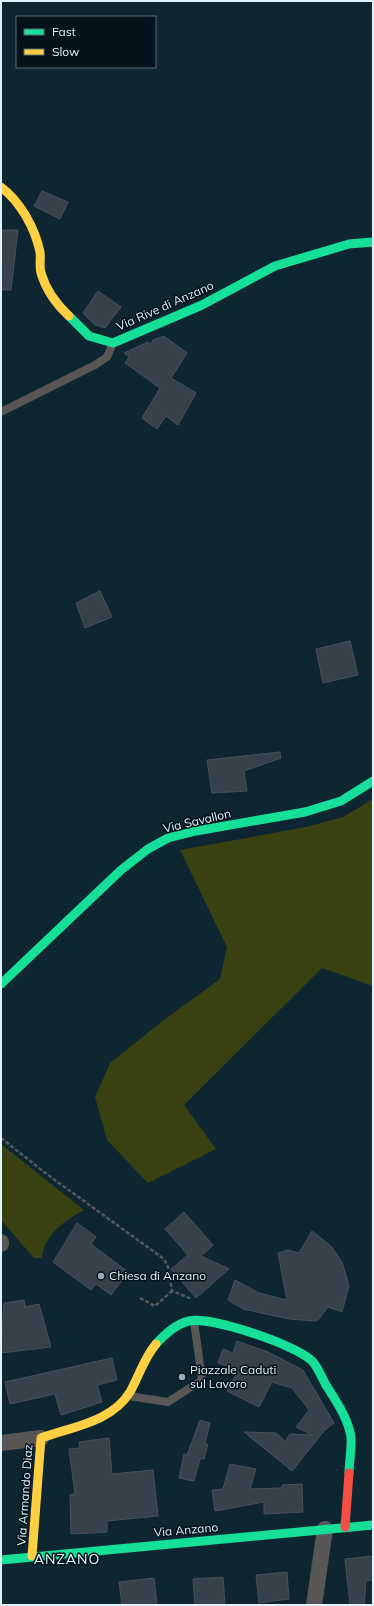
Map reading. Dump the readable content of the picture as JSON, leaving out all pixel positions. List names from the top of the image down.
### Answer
{
  "streets": {
    "street": [
      "Via Rive di Anzano",
      "Via Savallon",
      "Via Armando Diaz",
      "Via Anzano"
    ]
  },
  "crossings": [
    ["Via Armando Diaz", "Via Anzano"]
  ],
  "districts": ["ANZANO"],
  "places": ["Chiesa di Anzano", "Piazzale Caduti sul Lavoro"],
  "legend": ["Fast", "Slow"]
}
